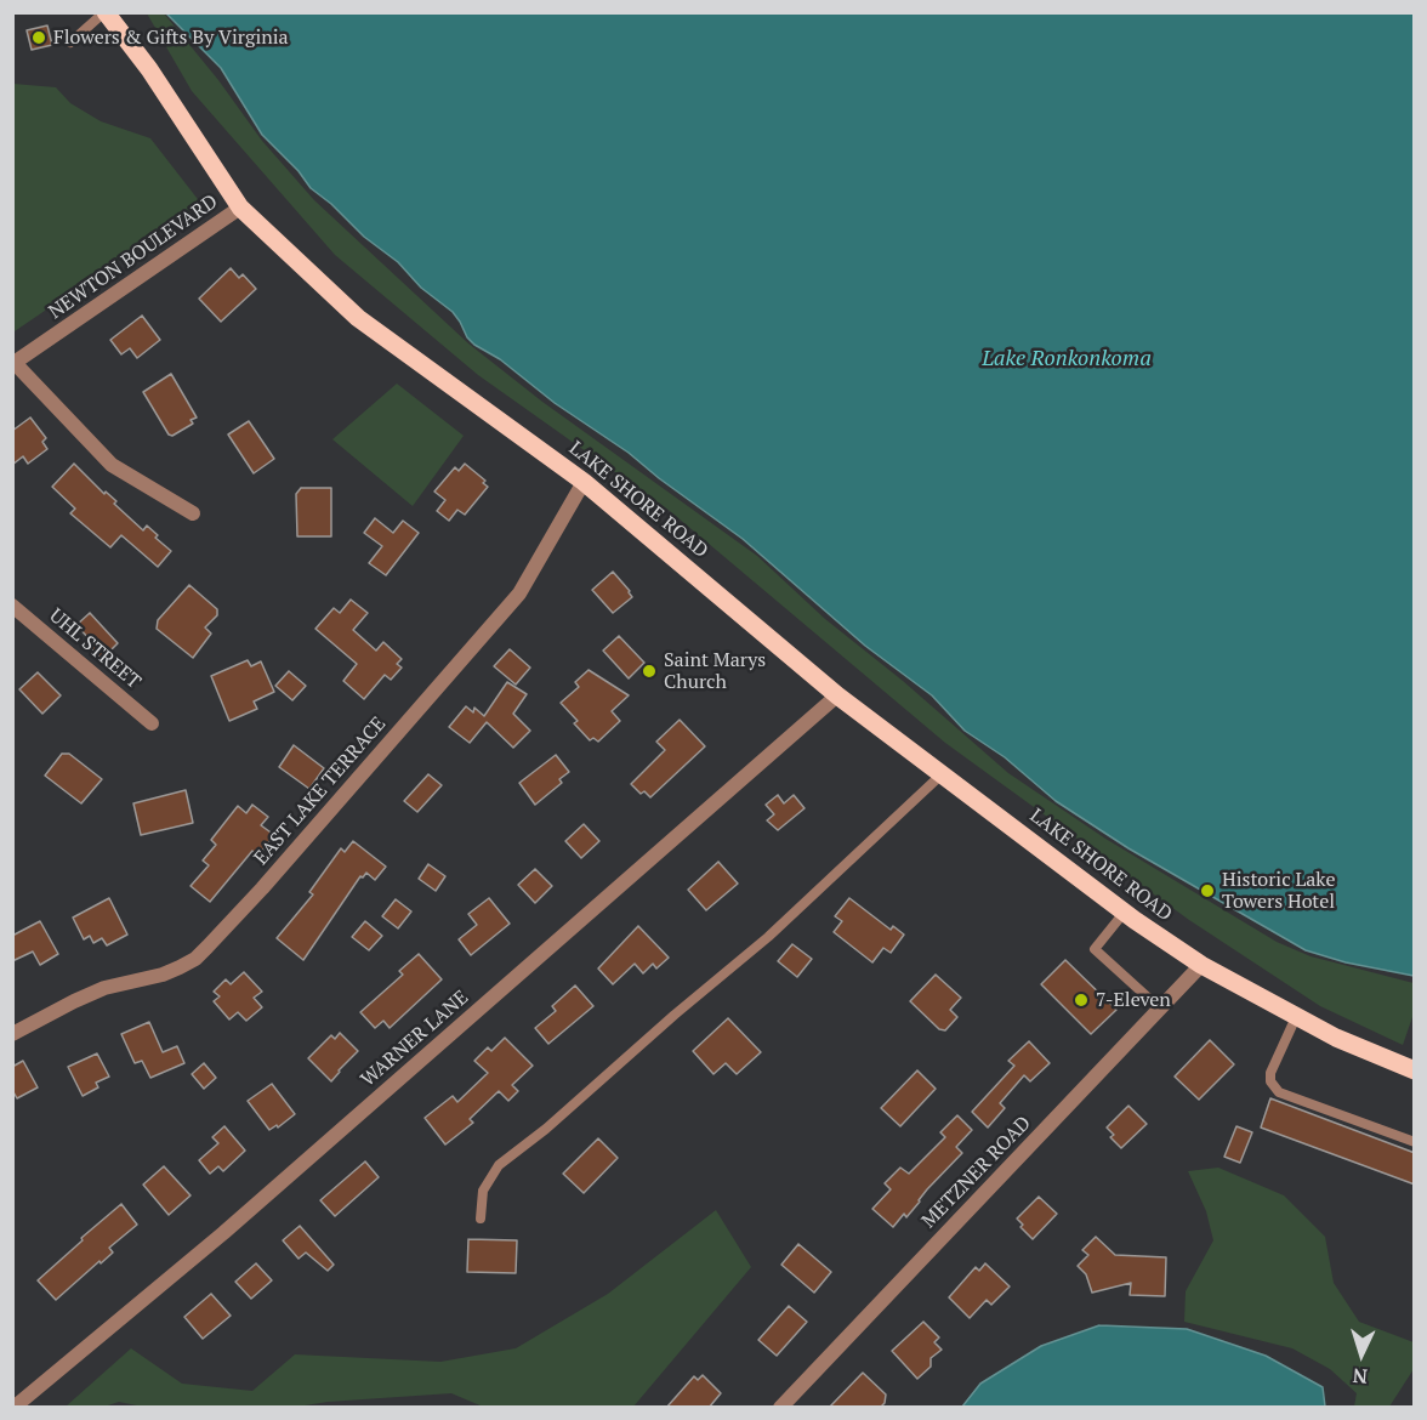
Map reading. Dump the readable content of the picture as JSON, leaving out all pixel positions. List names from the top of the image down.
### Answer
{
  "streets": {
    "main road": ["LAKE SHORE ROAD"],
    "street": [
      "NEWTON BOULEVARD",
      "UHL STREET",
      "EAST LAKE TERRACE",
      "WARNER LANE",
      "METZNER ROAD"
    ]
  },
  "crossings": [
    ["NEWTON BOULEVARD", "LAKE SHORE ROAD"],
    ["LAKE SHORE ROAD", "EAST LAKE TERRACE"],
    ["LAKE SHORE ROAD", "WARNER LANE"],
    ["LAKE SHORE ROAD", "METZNER ROAD"]
  ],
  "water": ["Lake Ronkonkoma"],
  "places": [
    "Flowers & Gifts By Virginia",
    "Saint Marys Church",
    "Historic Lake Towers Hotel",
    "7-Eleven"
  ],
  "north": "bottom"
}
